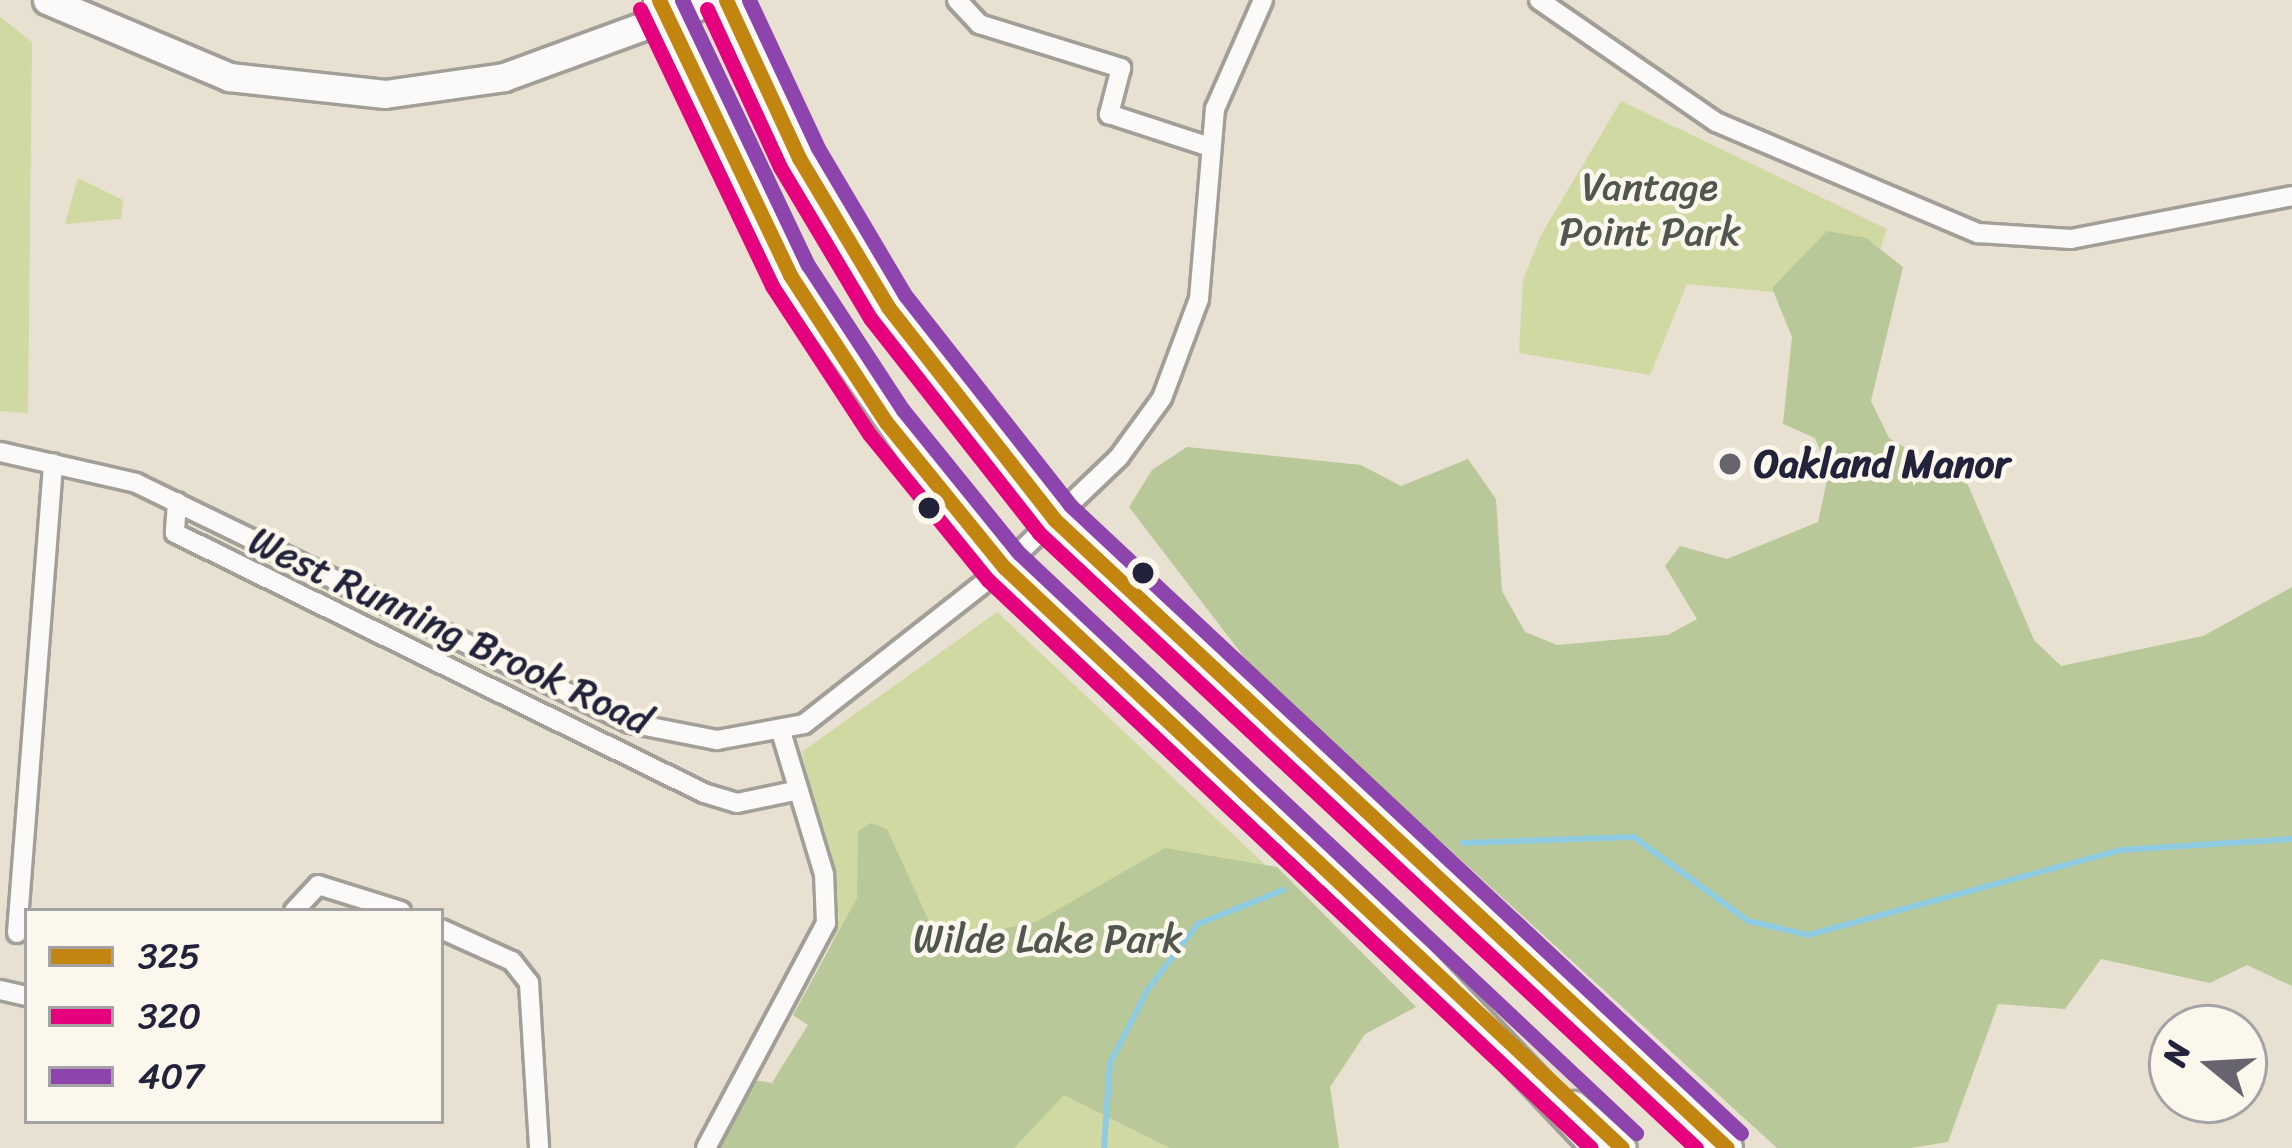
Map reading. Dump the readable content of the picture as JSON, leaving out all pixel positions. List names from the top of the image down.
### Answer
{
  "streets": {
    "street": ["West Running Brook Road"]
  },
  "parks": ["Vantage Point Park", "Wilde Lake Park"],
  "places": ["Oakland Manor"],
  "lines": ["transit line 325", "transit line 407", "transit line 320"],
  "legend": ["325", "320", "407"],
  "north": "left"
}
